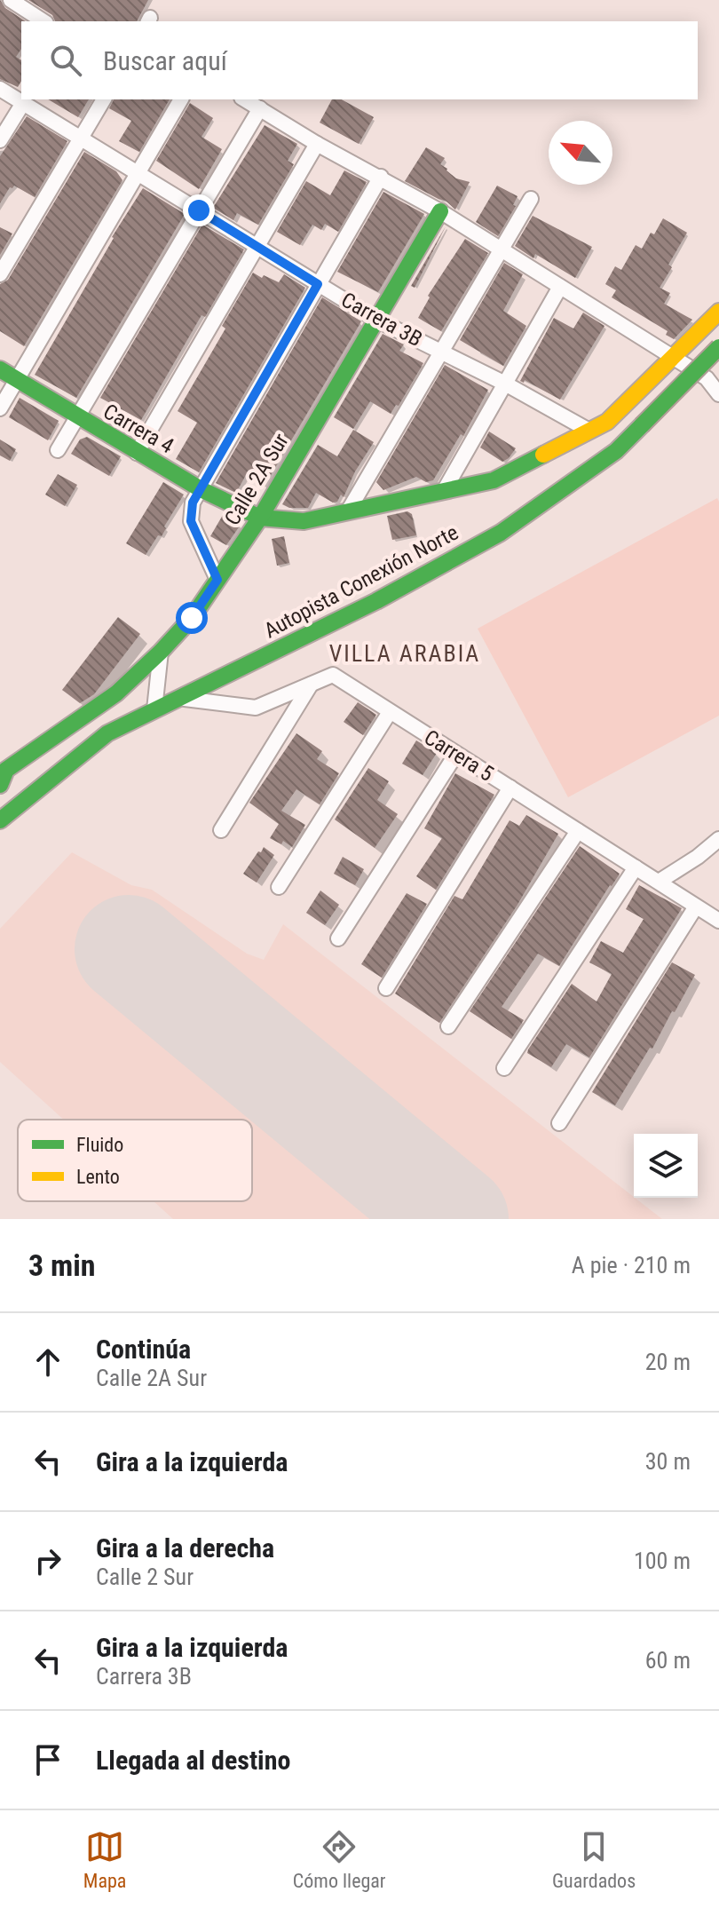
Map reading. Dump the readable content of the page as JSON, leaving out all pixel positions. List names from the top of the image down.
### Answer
{
  "streets": {
    "main road": ["Carrera 4", "Calle 2A Sur", "Autopista Conexión Norte"],
    "street": ["Carrera 3B", "Carrera 5"]
  },
  "crossings": [
    ["Carrera 3B", "Calle 2A Sur"],
    ["Carrera 4", "Calle 2A Sur"],
    ["Autopista Conexión Norte", "Carrera 5"]
  ],
  "districts": ["VILLA ARABIA"],
  "legend": ["Fluido", "Lento"],
  "north": "top left",
  "page": {
    "search": "Buscar aquí",
    "heading": ["3 min", "A pie · 210 m"],
    "list": [
      ["Continúa", "Calle 2A Sur", "20 m"],
      ["Gira a la izquierda", "30 m"],
      ["Gira a la derecha", "Calle 2 Sur", "100 m"],
      ["Gira a la izquierda", "Carrera 3B", "60 m"],
      "Llegada al destino"
    ],
    "nav": ["Mapa", "Cómo llegar", "Guardados"]
  }
}
